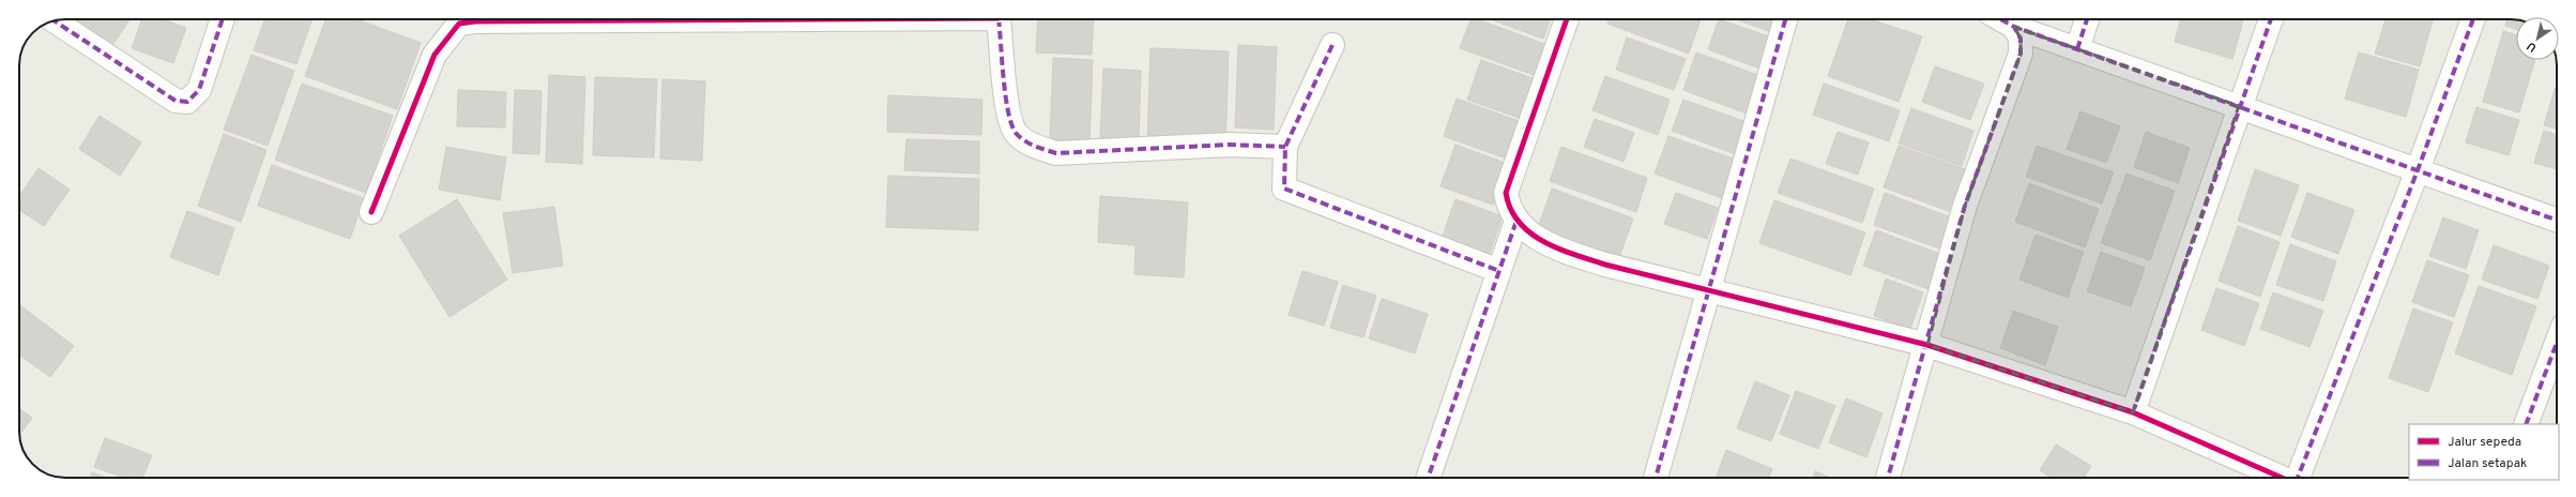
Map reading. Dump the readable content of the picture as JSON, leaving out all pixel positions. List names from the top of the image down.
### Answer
{
  "legend": ["Jalur sepeda", "Jalan setapak"],
  "north": "bottom left"
}
